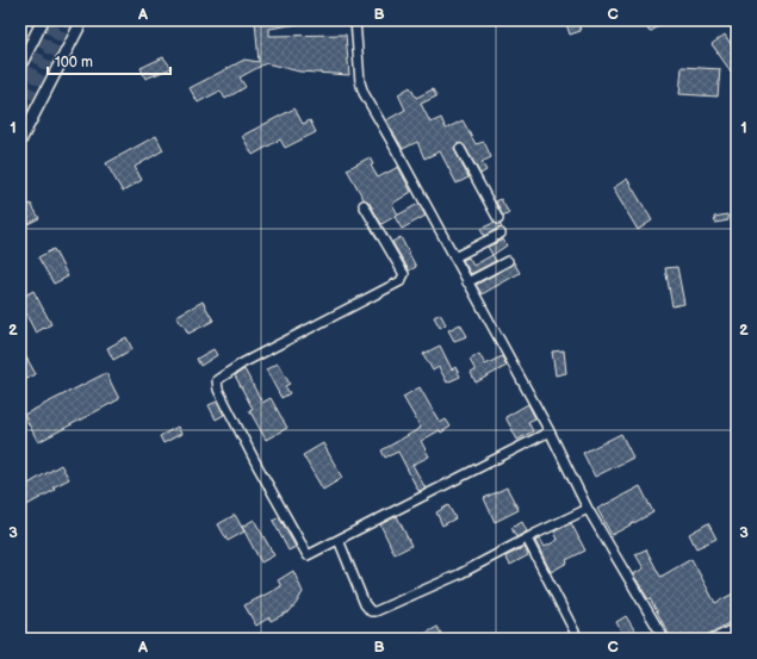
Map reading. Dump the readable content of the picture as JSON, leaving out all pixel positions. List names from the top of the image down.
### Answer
{
  "scale_bar": "100 m",
  "grid": {
    "columns": ["A", "B", "C"],
    "rows": ["1", "2", "3"]
  }
}
